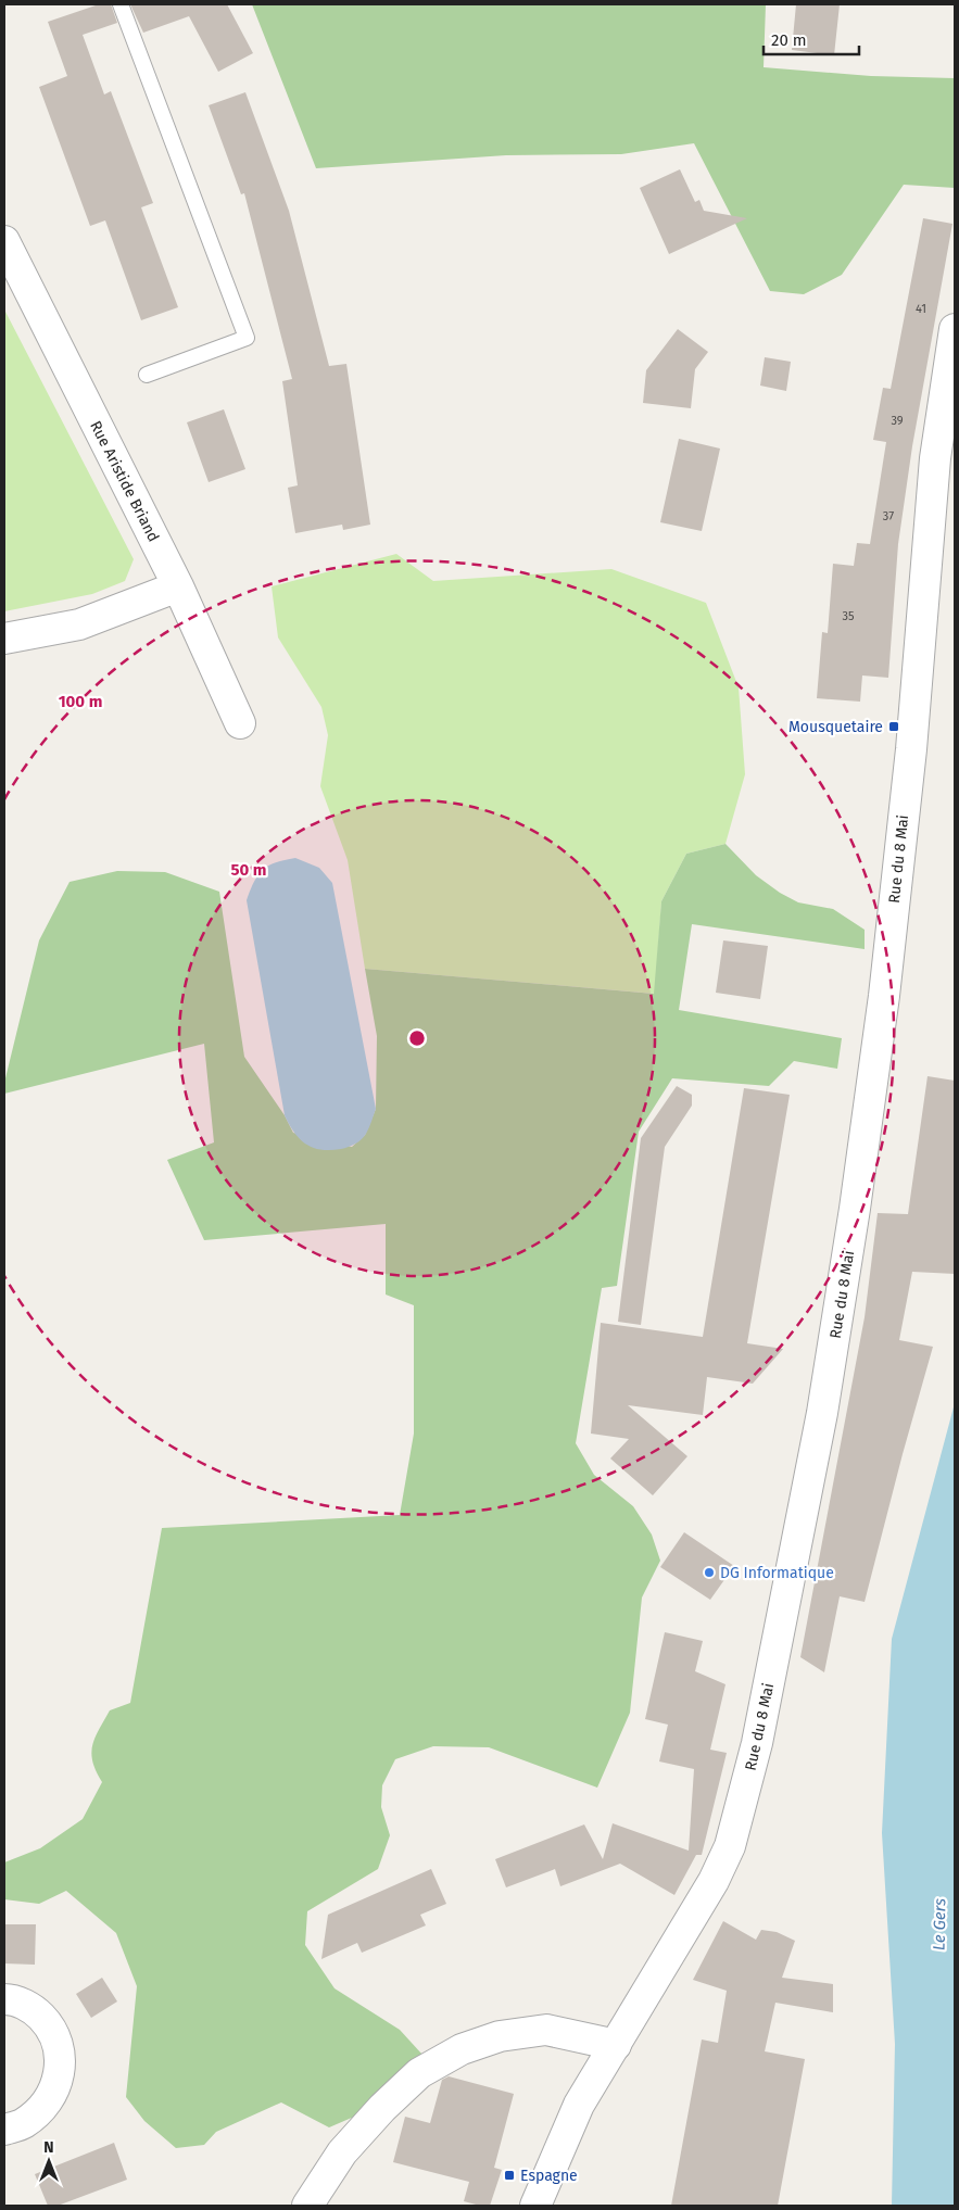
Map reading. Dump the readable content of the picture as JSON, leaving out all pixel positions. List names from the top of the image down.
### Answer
{
  "streets": {
    "street": ["Rue Aristide Briand", "Rue du 8 Mai"]
  },
  "water": ["Le Gers"],
  "places": {
    "transit": ["Mousquetaire", "Espagne"],
    "other": ["DG Informatique"]
  },
  "house_numbers": [
    "41",
    "39",
    "37",
    "35"
  ],
  "scale_bar": "20 m",
  "north": "top",
  "rings": ["100 m", "50 m"]
}
